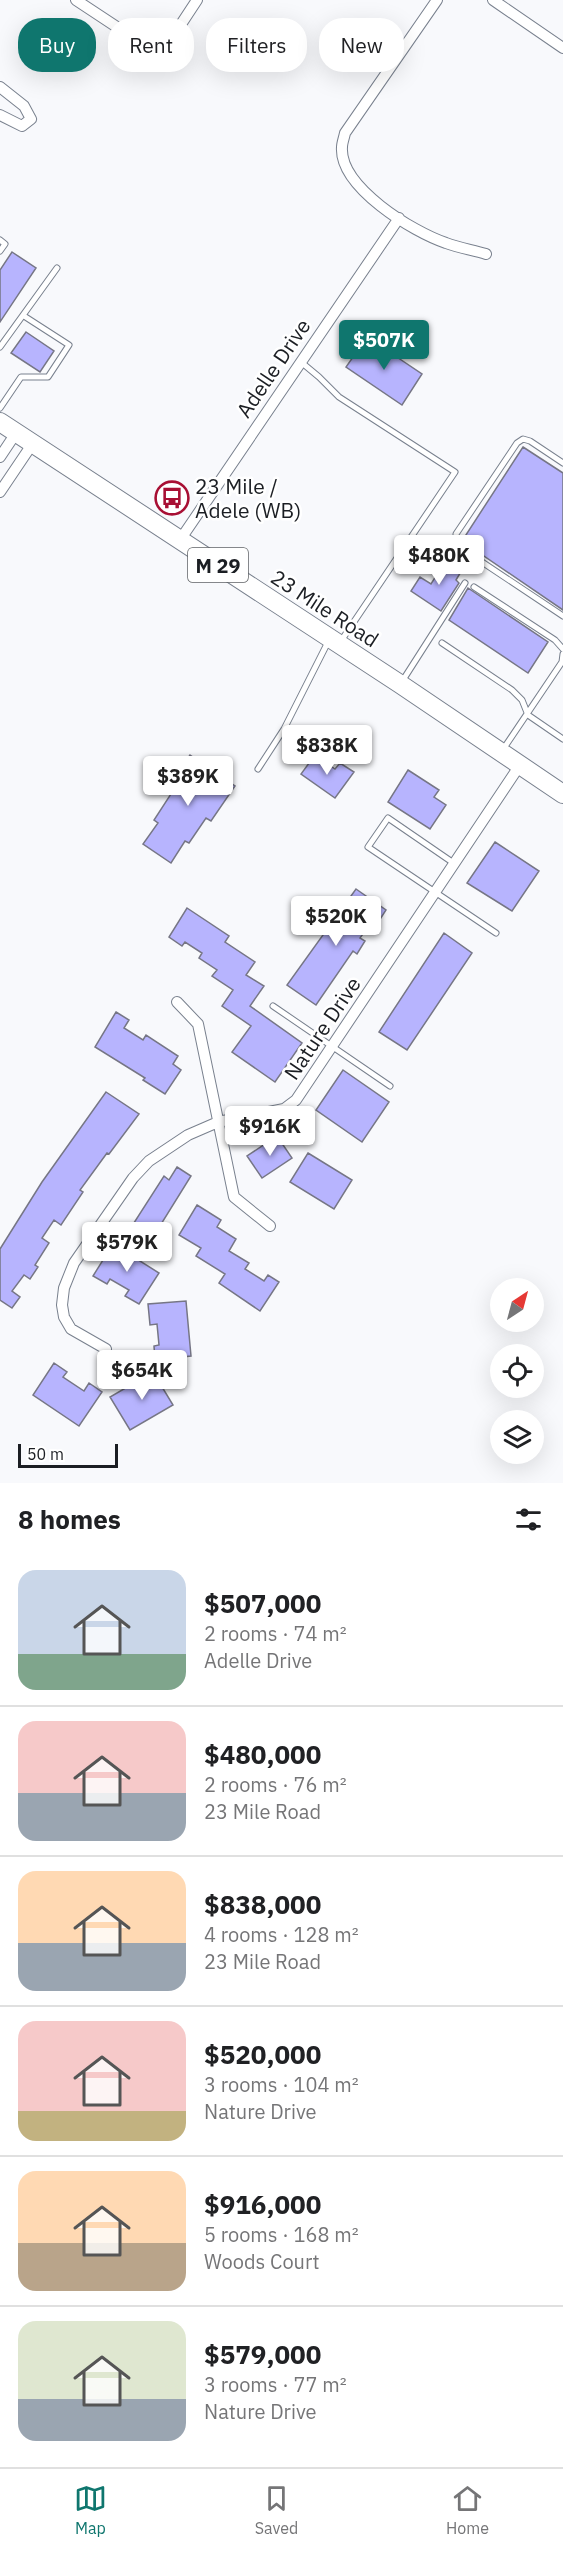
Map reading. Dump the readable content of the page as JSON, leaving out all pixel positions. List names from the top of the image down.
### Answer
{
  "streets": {
    "main road": ["M 29", "23 Mile Road"],
    "street": ["Adelle Drive", "Nature Drive"]
  },
  "crossings": [
    ["Adelle Drive", "23 Mile Road"],
    ["23 Mile Road", "Nature Drive"]
  ],
  "places": {
    "bus stop": ["23 Mile / Adele (WB)"]
  },
  "scale_bar": "50 m",
  "north": "top right",
  "page": {
    "chip": [
      "Buy",
      "Rent",
      "Filters",
      "New"
    ],
    "price": [
      "$507K",
      "$480K",
      "$838K",
      "$389K",
      "$520K",
      "$916K",
      "$579K",
      "$654K"
    ],
    "scale": "50 m",
    "heading": "8 homes",
    "list": [
      {
        "name": "$507,000",
        "note": "2 rooms · 74 m² · Adelle Drive"
      },
      {
        "name": "$480,000",
        "note": "2 rooms · 76 m² · 23 Mile Road"
      },
      {
        "name": "$838,000",
        "note": "4 rooms · 128 m² · 23 Mile Road"
      },
      {
        "name": "$520,000",
        "note": "3 rooms · 104 m² · Nature Drive"
      },
      {
        "name": "$916,000",
        "note": "5 rooms · 168 m² · Woods Court"
      },
      {
        "name": "$579,000",
        "note": "3 rooms · 77 m² · Nature Drive"
      }
    ],
    "tabs": ["Map", "Saved", "Home"]
  }
}
